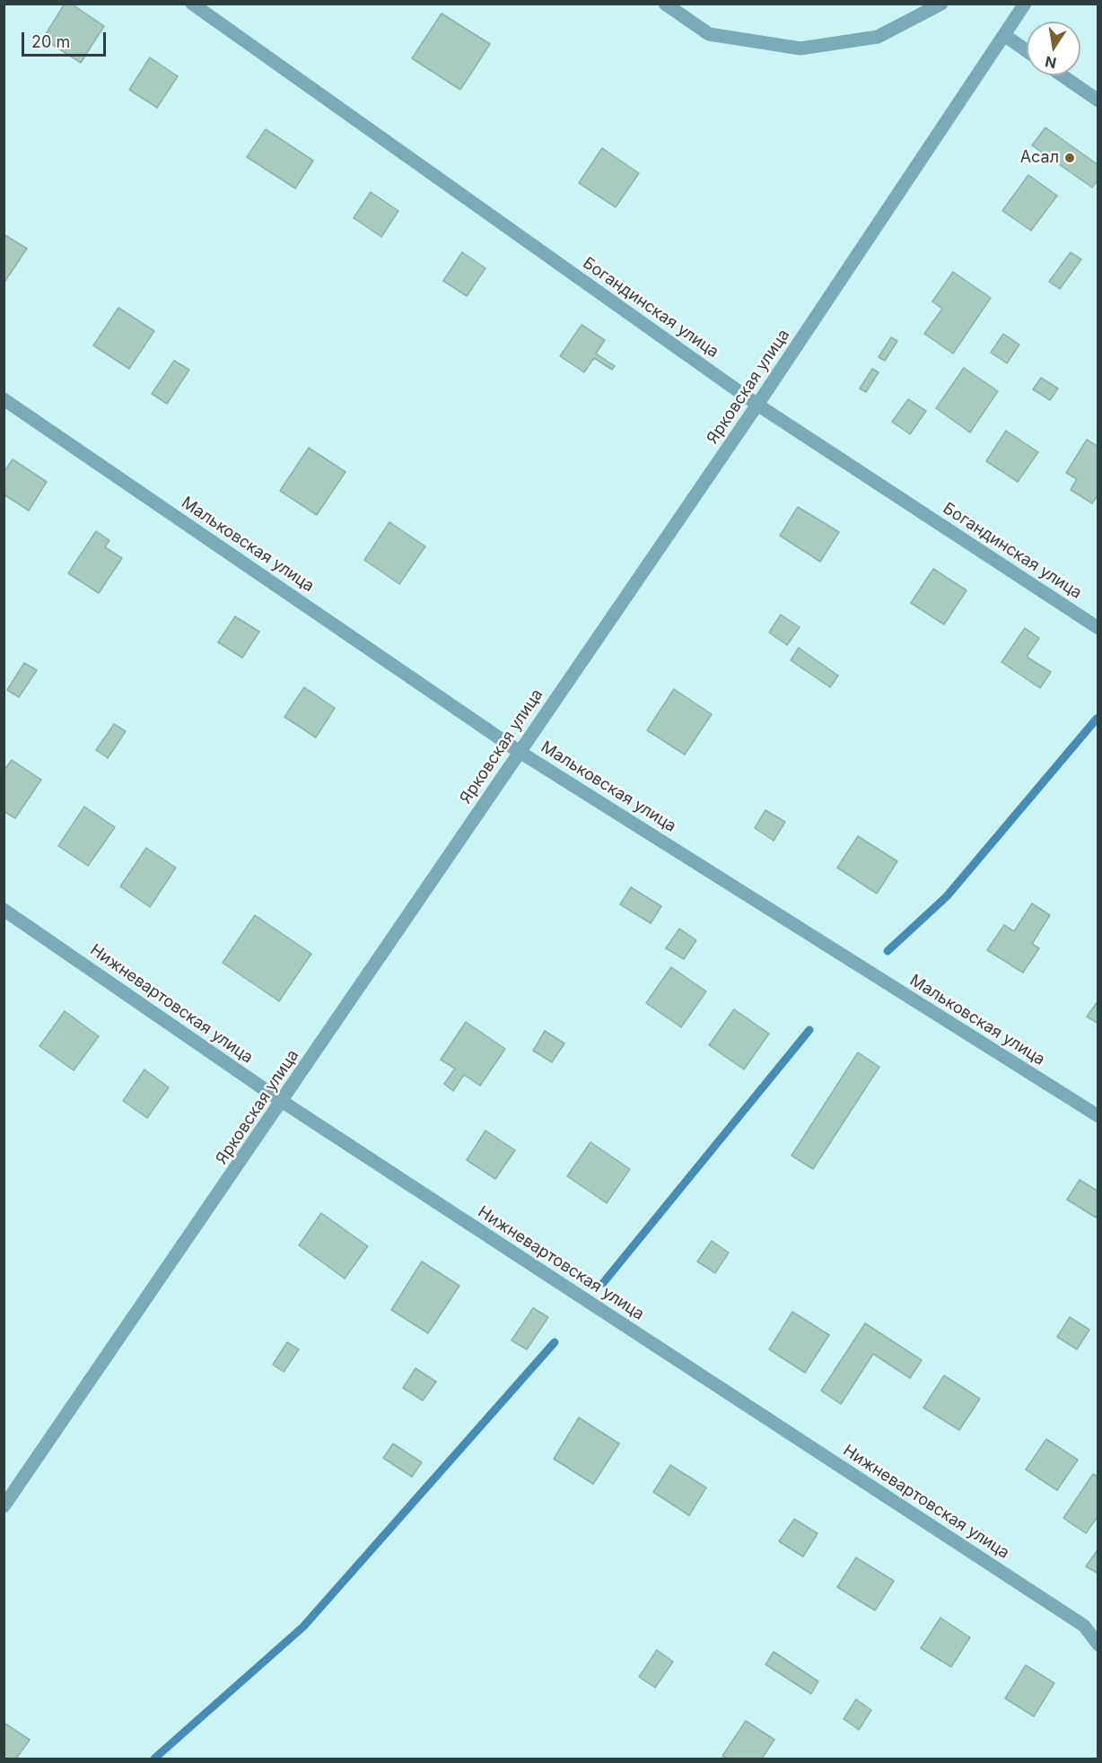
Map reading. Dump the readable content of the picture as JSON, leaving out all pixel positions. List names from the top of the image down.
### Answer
{
  "streets": {
    "street": [
      "Богандинская улица",
      "Ярковская улица",
      "Мальковская улица",
      "Нижневартовская улица"
    ]
  },
  "crossings": [
    ["Богандинская улица", "Ярковская улица"],
    ["Ярковская улица", "Мальковская улица"],
    ["Ярковская улица", "Нижневартовская улица"]
  ],
  "places": ["Асал"],
  "scale_bar": "20 m",
  "north": "bottom"
}
